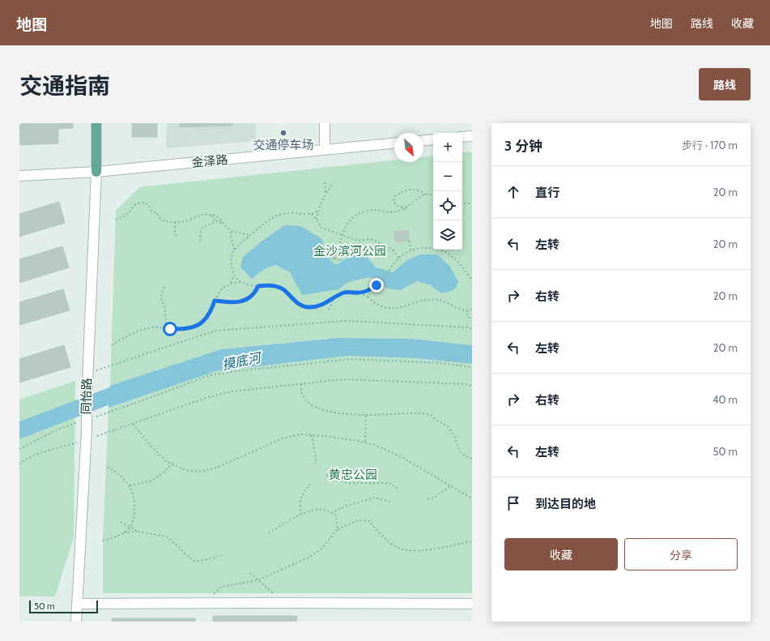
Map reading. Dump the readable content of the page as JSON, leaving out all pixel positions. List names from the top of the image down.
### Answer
{
  "streets": {
    "street": ["金泽路", "同怡路"]
  },
  "crossings": [
    ["金泽路", "同怡路"]
  ],
  "water": ["摸底河"],
  "parks": ["金沙滨河公园", "黄忠公园"],
  "places": ["交通停车场"],
  "scale_bar": "50 m",
  "north": "bottom right",
  "page": {
    "header": "地图",
    "nav": ["地图", "路线", "收藏"],
    "title": "交通指南",
    "buttons": [
      "路线",
      ["收藏", "分享"]
    ],
    "heading": ["3 分钟", "步行 · 170 m"],
    "map_buttons": ["+", "−"],
    "list": [
      ["直行", "20 m"],
      ["左转", "20 m"],
      ["右转", "20 m"],
      ["左转", "20 m"],
      ["右转", "40 m"],
      ["左转", "50 m"],
      "到达目的地"
    ],
    "scale": "50 m"
  }
}
